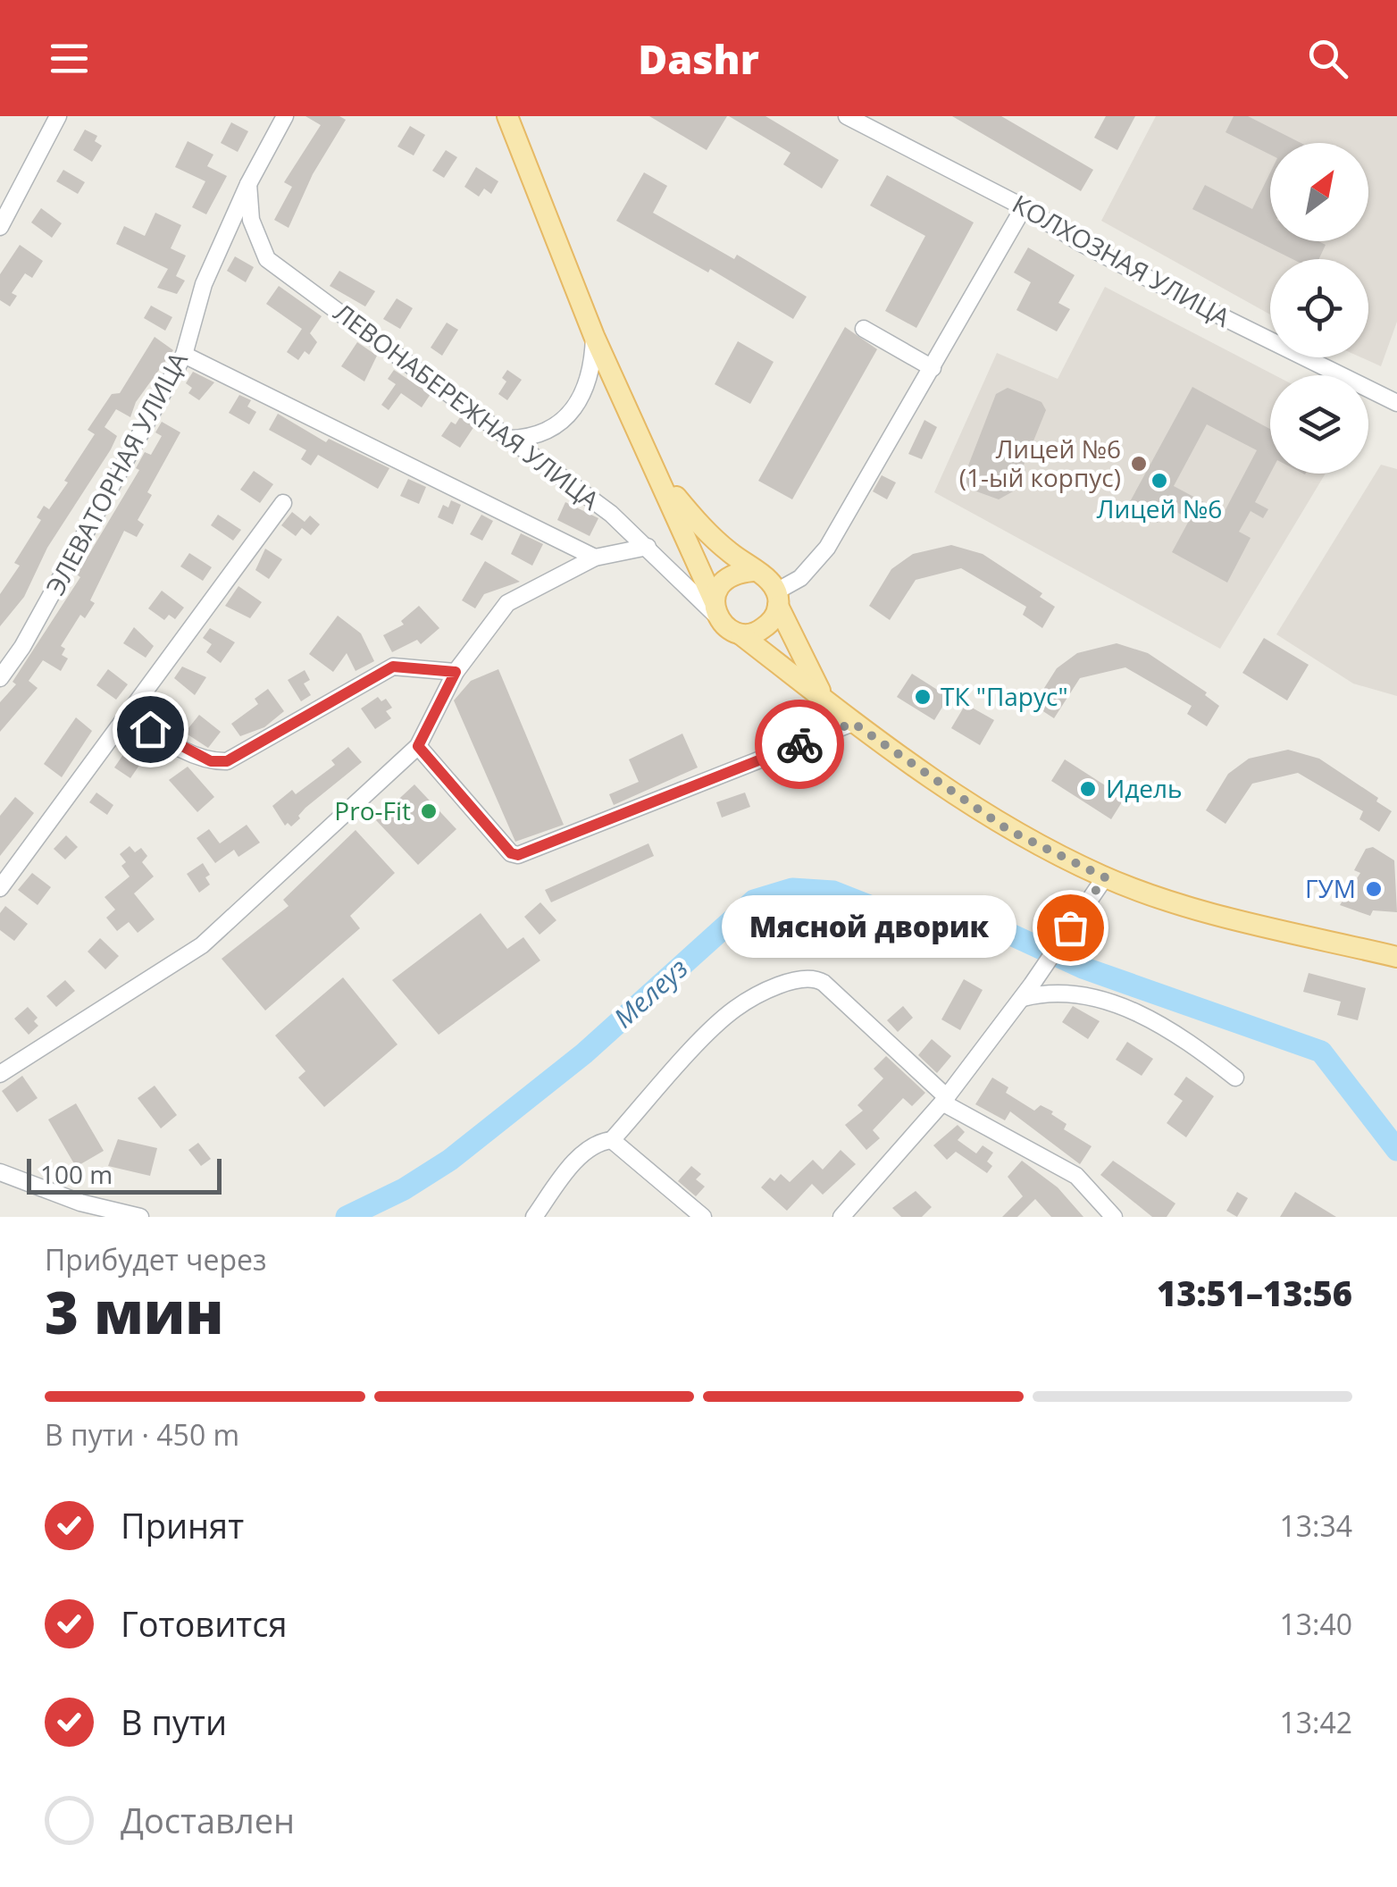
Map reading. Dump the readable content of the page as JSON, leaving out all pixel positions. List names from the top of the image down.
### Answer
{
  "streets": {
    "street": ["КОЛХОЗНАЯ УЛИЦА", "ЛЕВОНАБЕРЕЖНАЯ УЛИЦА", "ЭЛЕВАТОРНАЯ УЛИЦА"]
  },
  "crossings": [
    ["ЛЕВОНАБЕРЕЖНАЯ УЛИЦА", "ЭЛЕВАТОРНАЯ УЛИЦА"]
  ],
  "water": ["Мелеуз"],
  "places": [
    "Лицей №6 (1-ый корпус)",
    "Лицей №6",
    "ТК \"Парус\"",
    "Идель",
    "Pro-Fit",
    "ГУМ",
    "Мясной дворик"
  ],
  "scale_bar": "100 m",
  "north": "top right",
  "page": {
    "header": "Dashr",
    "bubble": "Мясной дворик",
    "scale": "100 m",
    "heading": ["3 мин", "Прибудет через", "13:51–13:56"],
    "bar": "В пути · 450 m",
    "list": [
      ["Принят", "13:34"],
      ["Готовится", "13:40"],
      ["В пути", "13:42"],
      "Доставлен"
    ]
  }
}
